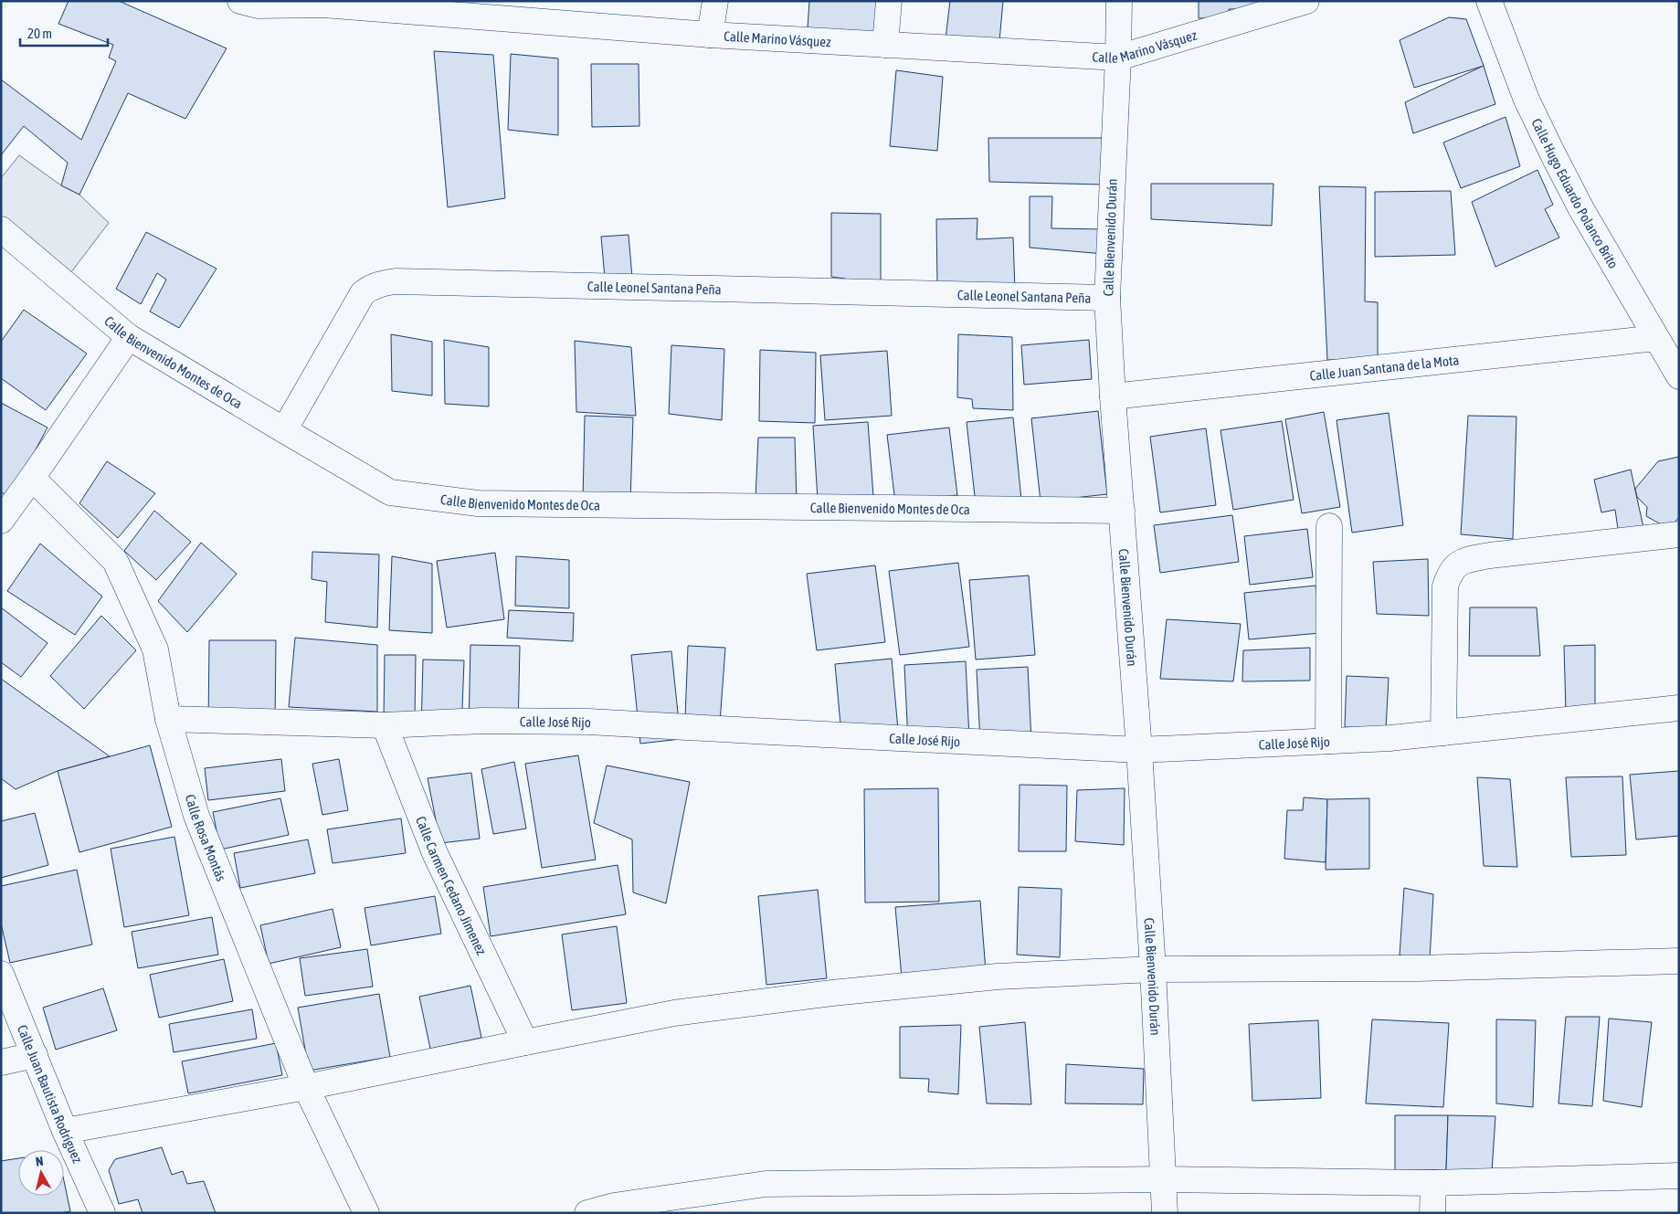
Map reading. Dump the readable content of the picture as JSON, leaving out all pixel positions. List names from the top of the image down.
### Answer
{
  "streets": {
    "street": [
      "Calle Marino Vásquez",
      "Calle Hugo Eduardo Polanco Brito",
      "Calle Bienvenido Durán",
      "Calle Leonel Santana Peña",
      "Calle Bienvenido Montes de Oca",
      "Calle Juan Santana de la Mota",
      "Calle José Rijo",
      "Calle Rosa Montás",
      "Calle Carmen Cedano Jimenez",
      "Calle Juan Bautista Rodríguez"
    ]
  },
  "crossings": [
    ["Calle Marino Vásquez", "Calle Bienvenido Durán"],
    ["Calle Hugo Eduardo Polanco Brito", "Calle Juan Santana de la Mota"],
    ["Calle Bienvenido Durán", "Calle Leonel Santana Peña"],
    ["Calle Bienvenido Durán", "Calle Bienvenido Montes de Oca"],
    ["Calle Bienvenido Durán", "Calle Juan Santana de la Mota"],
    ["Calle Bienvenido Durán", "Calle José Rijo"],
    ["Calle Leonel Santana Peña", "Calle Bienvenido Montes de Oca"],
    ["Calle José Rijo", "Calle Rosa Montás"],
    ["Calle José Rijo", "Calle Carmen Cedano Jimenez"]
  ],
  "scale_bar": "20 m",
  "north": "top"
}
